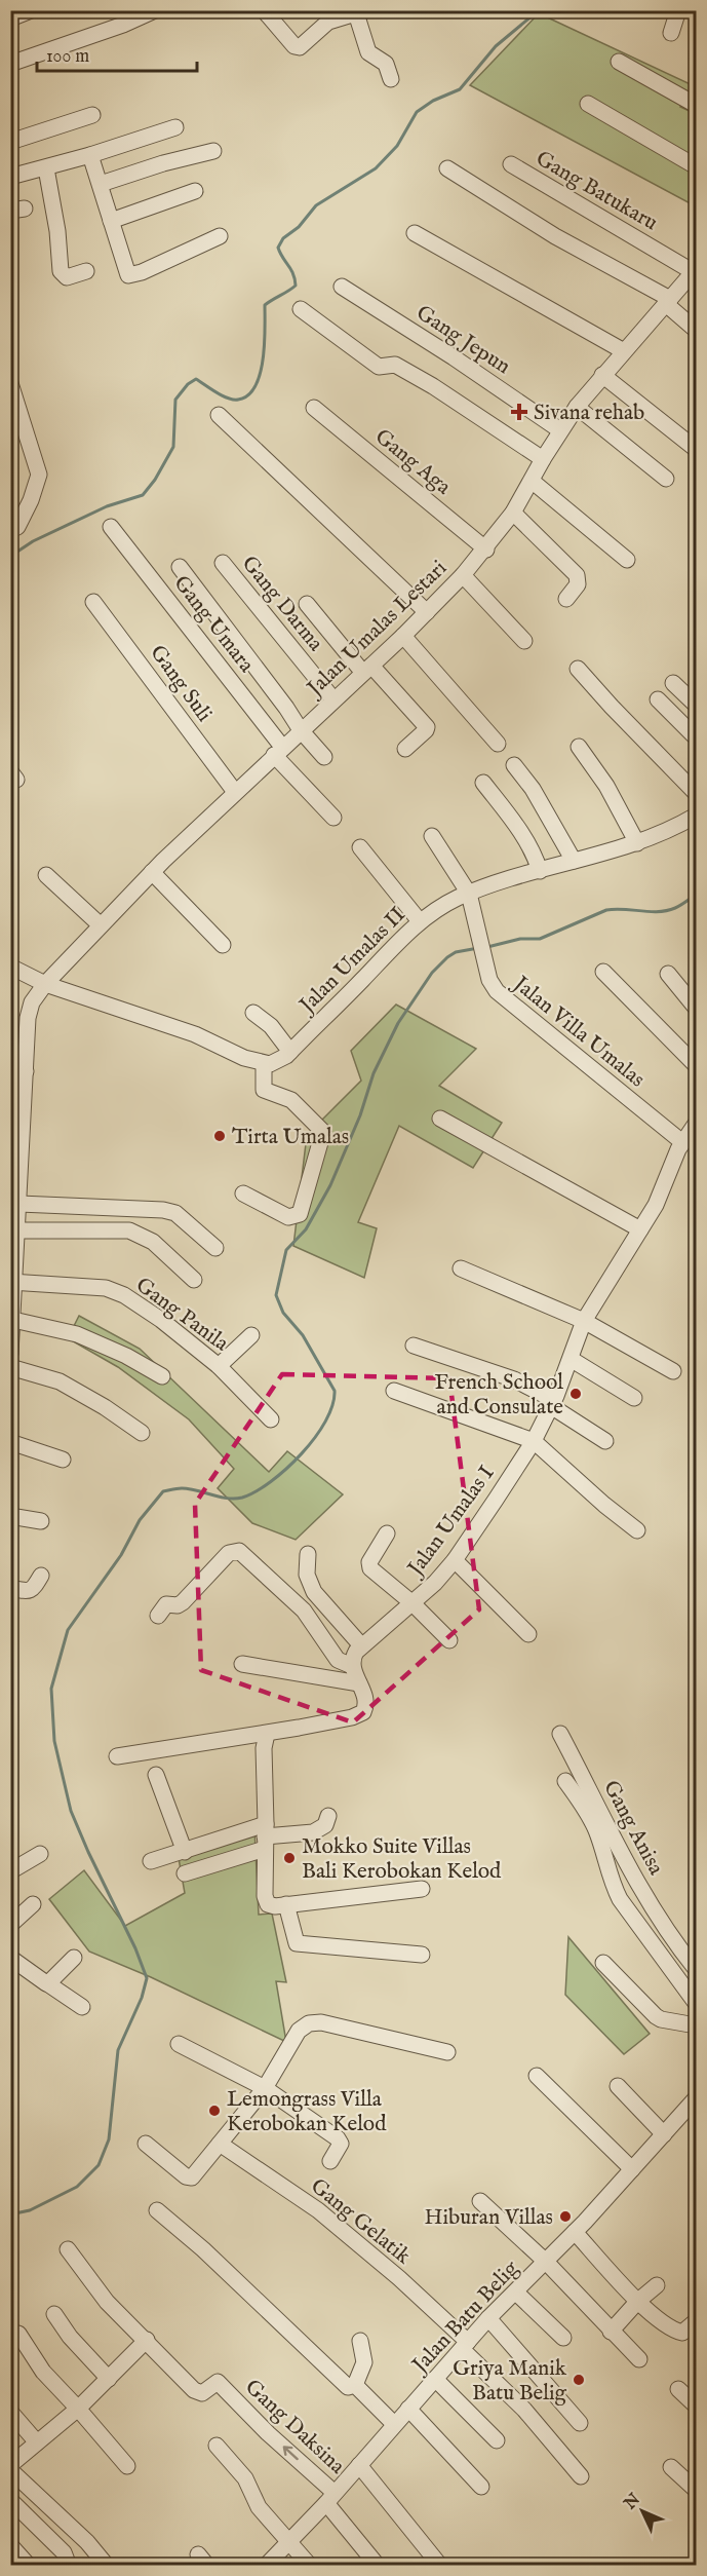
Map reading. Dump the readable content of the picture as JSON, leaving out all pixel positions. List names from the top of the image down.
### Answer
{
  "streets": {
    "street": [
      "Gang Batukaru",
      "Gang Jepun",
      "Gang Aga",
      "Gang Darma",
      "Gang Umara",
      "Jalan Umalas Lestari",
      "Gang Suli",
      "Jalan Umalas II",
      "Jalan Villa Umalas",
      "Gang Panila",
      "Jalan Umalas I",
      "Gang Anisa",
      "Gang Gelatik",
      "Jalan Batu Belig",
      "Gang Daksina"
    ]
  },
  "crossings": [
    ["Gang Batukaru", "Jalan Umalas Lestari"],
    ["Gang Jepun", "Jalan Umalas Lestari"],
    ["Gang Aga", "Jalan Umalas Lestari"],
    ["Gang Darma", "Jalan Umalas Lestari"],
    ["Gang Umara", "Jalan Umalas Lestari"],
    ["Jalan Umalas Lestari", "Gang Suli"],
    ["Jalan Umalas Lestari", "Gang Panila"],
    ["Jalan Umalas II", "Jalan Villa Umalas"],
    ["Jalan Villa Umalas", "Jalan Umalas I"],
    ["Gang Gelatik", "Jalan Batu Belig"],
    ["Jalan Batu Belig", "Gang Daksina"]
  ],
  "places": {
    "health": ["Sivana rehab"],
    "other": [
      "Tirta Umalas",
      "French School and Consulate",
      "Mokko Suite Villas Bali Kerobokan Kelod",
      "Lemongrass Villa Kerobokan Kelod",
      "Hiburan Villas",
      "Griya Manik Batu Belig"
    ]
  },
  "scale_bar": "100 m",
  "north": "top left"
}
